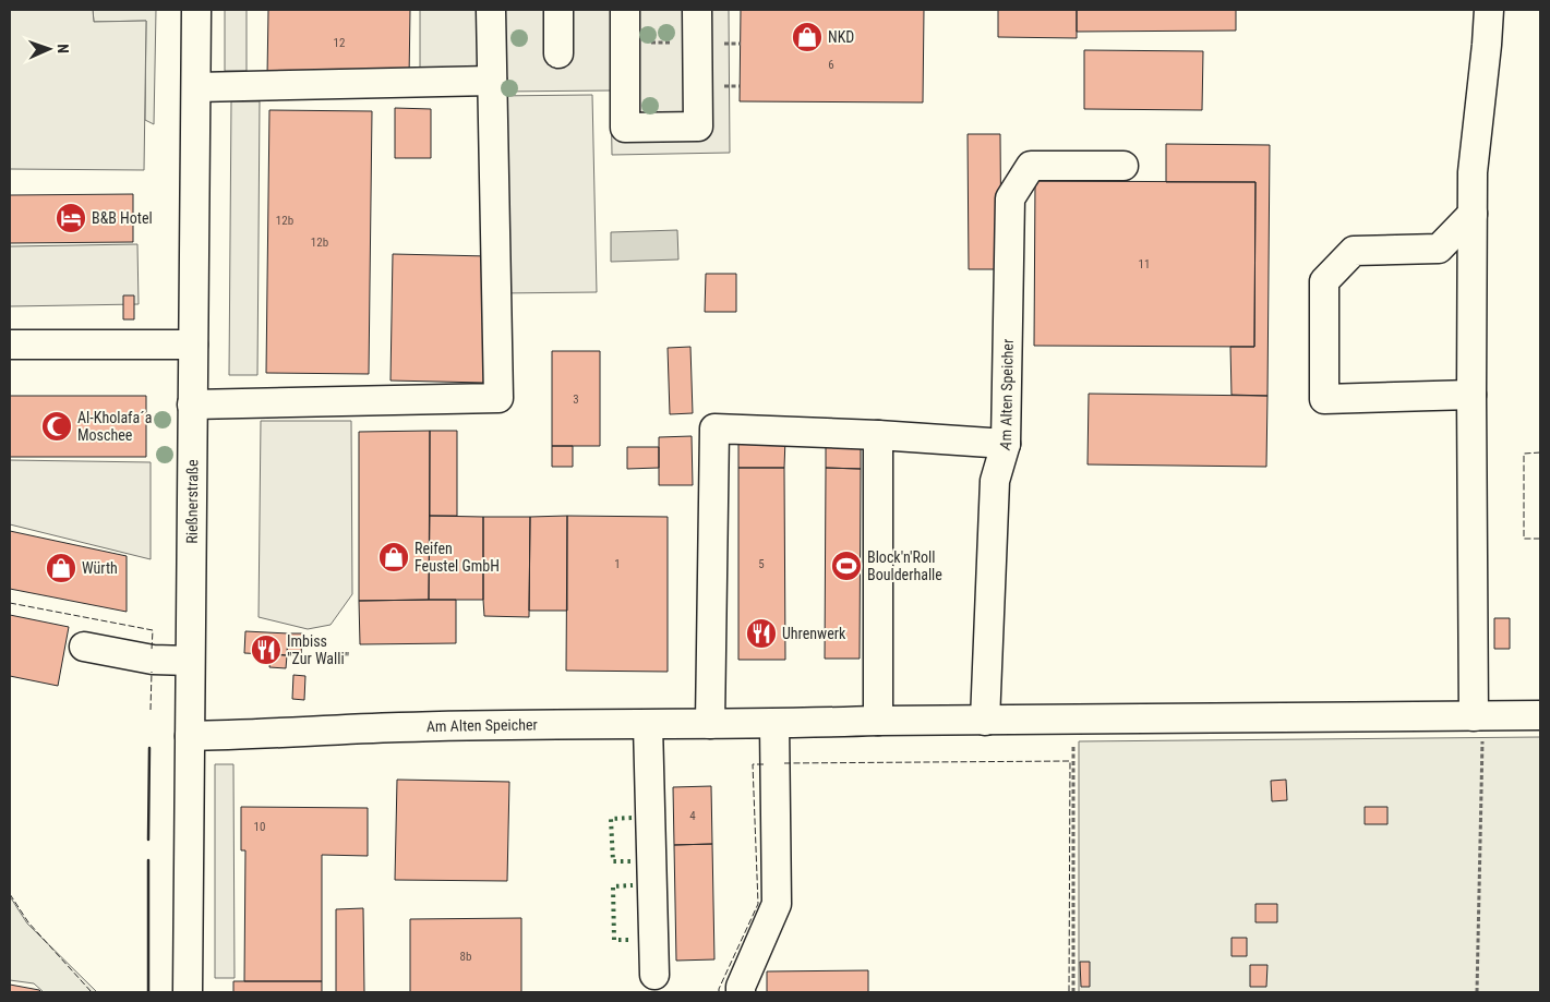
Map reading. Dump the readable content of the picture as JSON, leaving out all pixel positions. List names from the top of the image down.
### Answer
{
  "streets": {
    "street": ["Am Alten Speicher", "Rießnerstraße"]
  },
  "crossings": [
    ["Am Alten Speicher", "Rießnerstraße"]
  ],
  "places": {
    "shop": ["NKD", "Reifen Feustel GmbH", "Würth"],
    "hotel": ["B&B Hotel"],
    "mosque": ["Al-Kholafa´a Moschee"],
    "sports": ["Block'n'Roll Boulderhalle"],
    "restaurant": ["Uhrenwerk", "Imbiss \"Zur Walli\""]
  },
  "house_numbers": [
    "12",
    "6",
    "12b",
    "12b",
    "11",
    "3",
    "1",
    "5",
    "4",
    "10",
    "8b"
  ],
  "north": "right"
}
